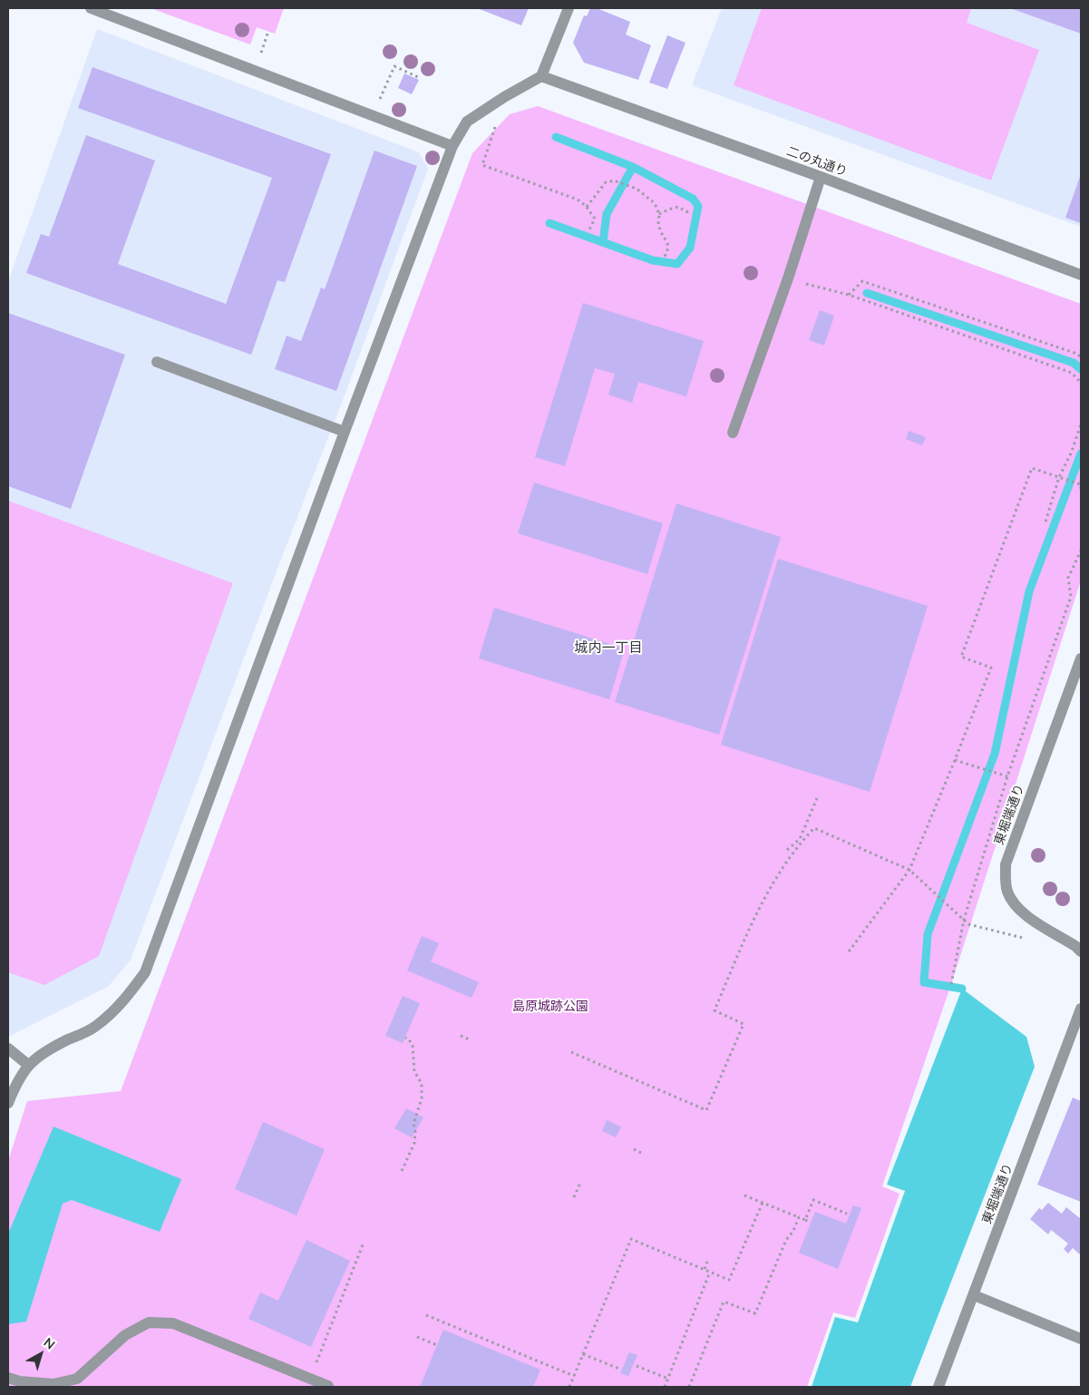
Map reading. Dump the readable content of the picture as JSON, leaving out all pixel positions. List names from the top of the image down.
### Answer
{
  "streets": {
    "street": ["二の丸通り", "東堀端通り"]
  },
  "districts": ["城内一丁目"],
  "parks": ["島原城跡公園"],
  "north": "top right"
}
